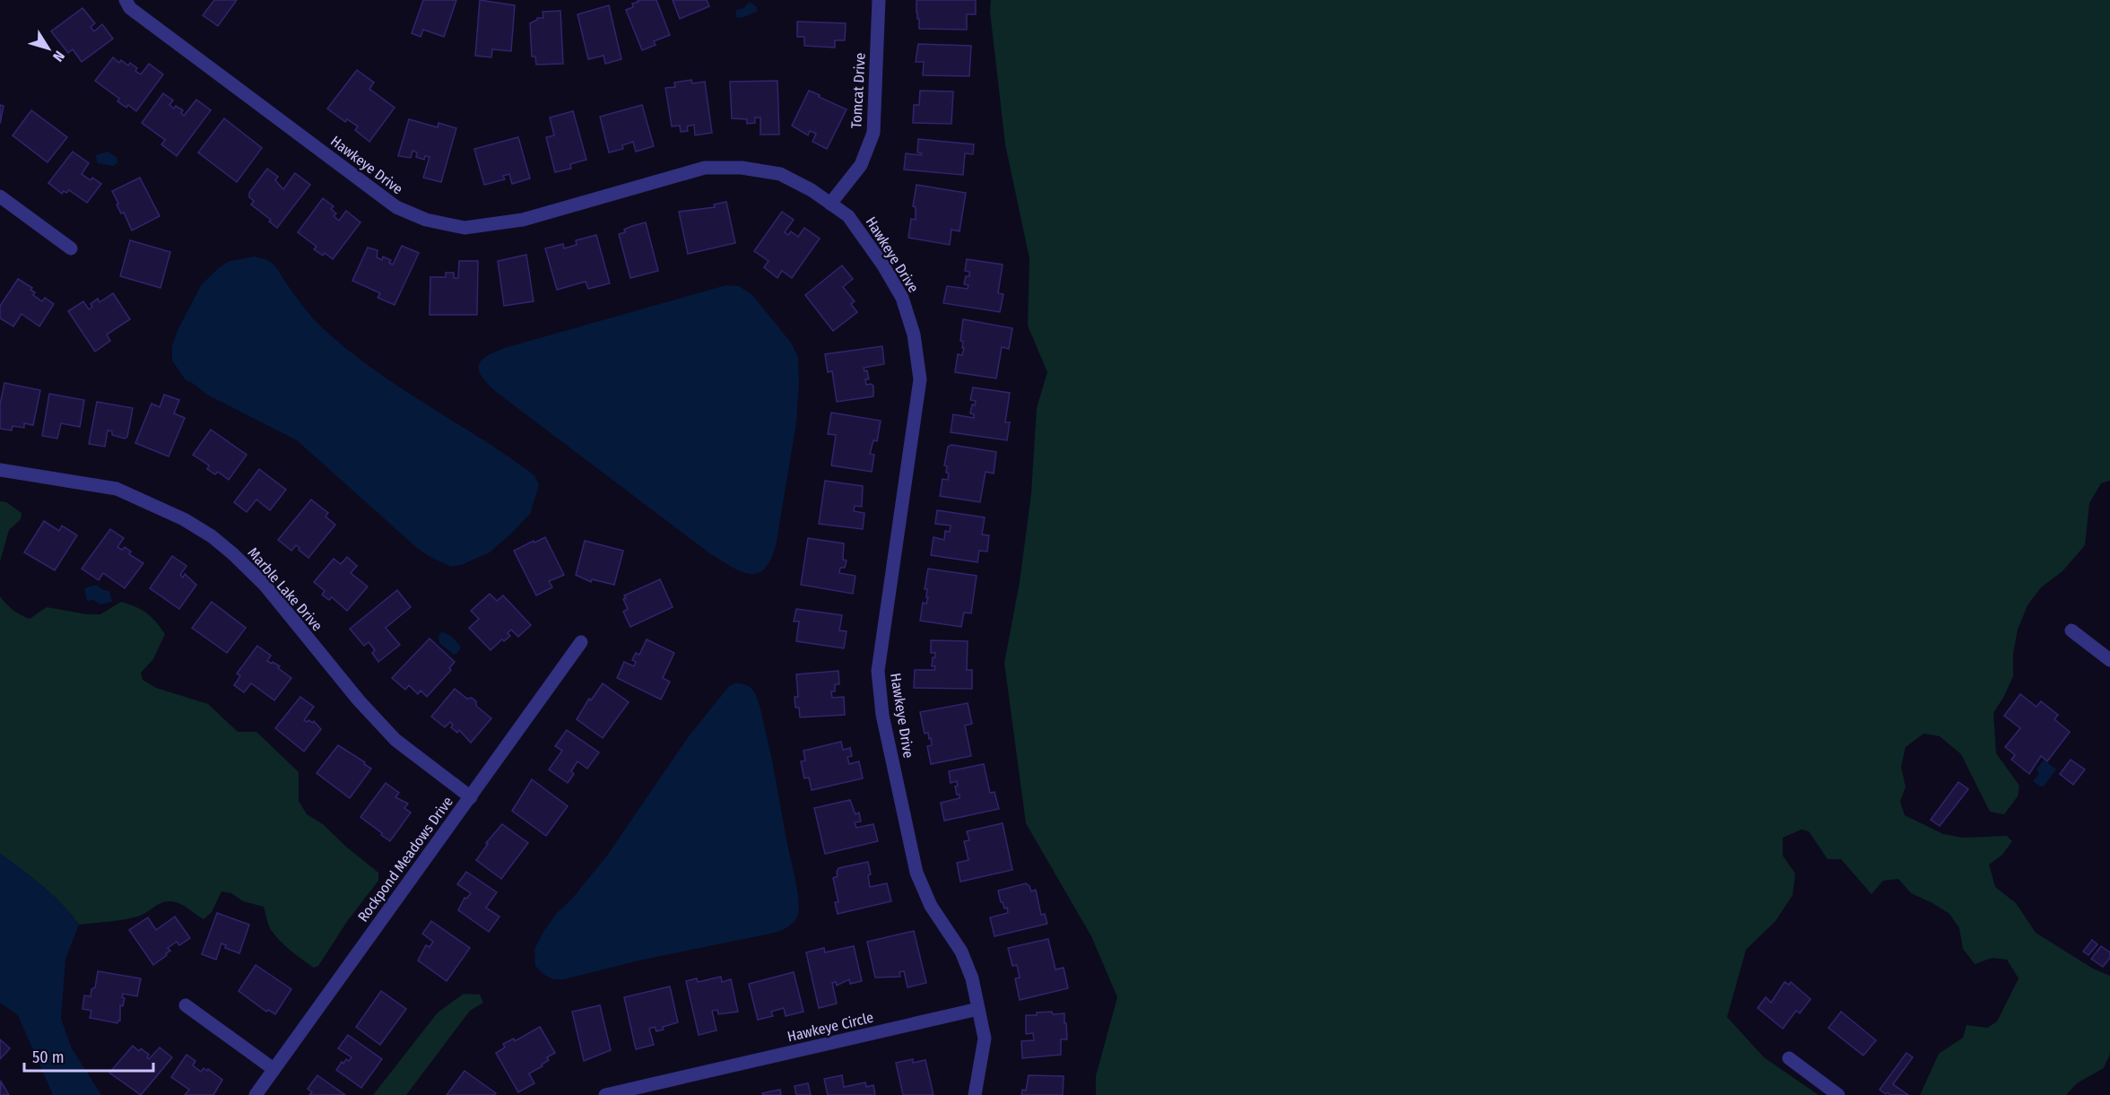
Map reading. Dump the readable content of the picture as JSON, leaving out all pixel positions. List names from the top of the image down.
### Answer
{
  "streets": {
    "street": [
      "Tomcat Drive",
      "Hawkeye Drive",
      "Marble Lake Drive",
      "Rockpond Meadows Drive",
      "Hawkeye Circle"
    ]
  },
  "crossings": [
    ["Tomcat Drive", "Hawkeye Drive"],
    ["Hawkeye Drive", "Hawkeye Circle"],
    ["Marble Lake Drive", "Rockpond Meadows Drive"]
  ],
  "scale_bar": "50 m",
  "north": "bottom right"
}
